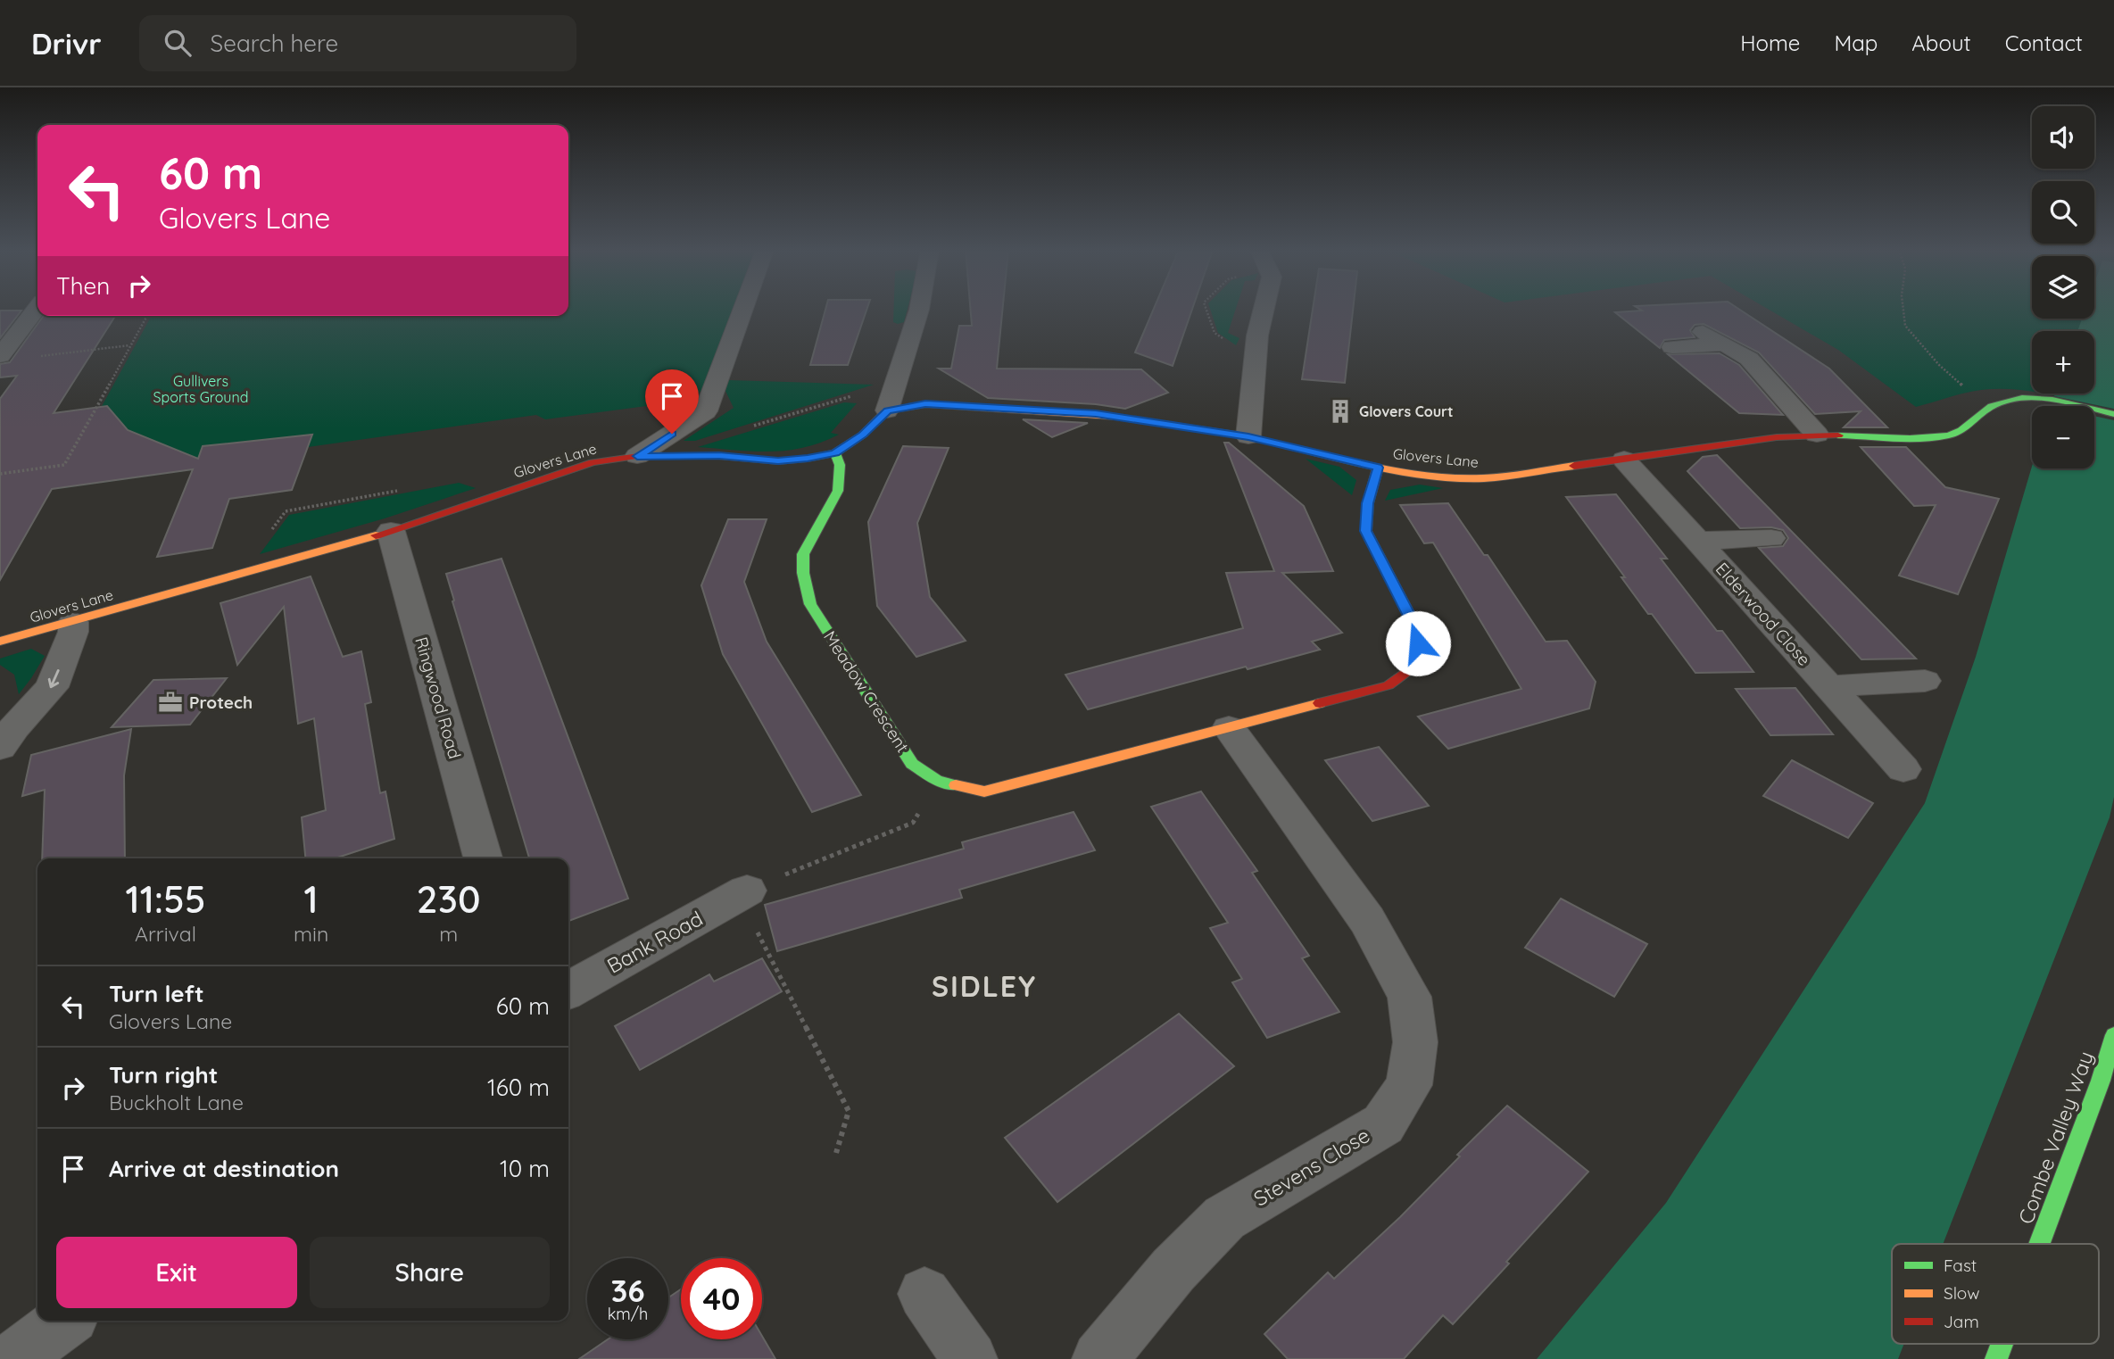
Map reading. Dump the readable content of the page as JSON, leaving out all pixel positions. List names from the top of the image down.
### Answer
{
  "streets": {
    "street": [
      "Glovers Lane",
      "Elderwood Close",
      "Meadow Crescent",
      "Ringwood Road",
      "Bank Road",
      "Combe Valley Way",
      "Stevens Close"
    ]
  },
  "crossings": [
    ["Glovers Lane", "Elderwood Close"],
    ["Glovers Lane", "Meadow Crescent"],
    ["Glovers Lane", "Ringwood Road"],
    ["Meadow Crescent", "Stevens Close"]
  ],
  "districts": ["SIDLEY"],
  "parks": ["Gullivers Sports Ground"],
  "places": {
    "building": ["Glovers Court"],
    "office": ["Protech"]
  },
  "legend": ["Fast", "Slow", "Jam"],
  "page": {
    "header": "Drivr",
    "search": "Search here",
    "nav": [
      "Home",
      "Map",
      "About",
      "Contact"
    ],
    "map_buttons": ["+", "−"],
    "turn": ["60 m", "Glovers Lane"],
    "then": "Then",
    "eta": [
      "11:55",
      "Arrival",
      "1",
      "min",
      "230",
      "m"
    ],
    "list": [
      {
        "name": "Turn left",
        "note": "Glovers Lane",
        "value": "60 m"
      },
      {
        "name": "Turn right",
        "note": "Buckholt Lane",
        "value": "160 m"
      },
      {
        "name": "Arrive at destination",
        "value": "10 m"
      }
    ],
    "buttons": ["Exit", "Share"],
    "speed": "36 km/h",
    "limit": "40"
  }
}
